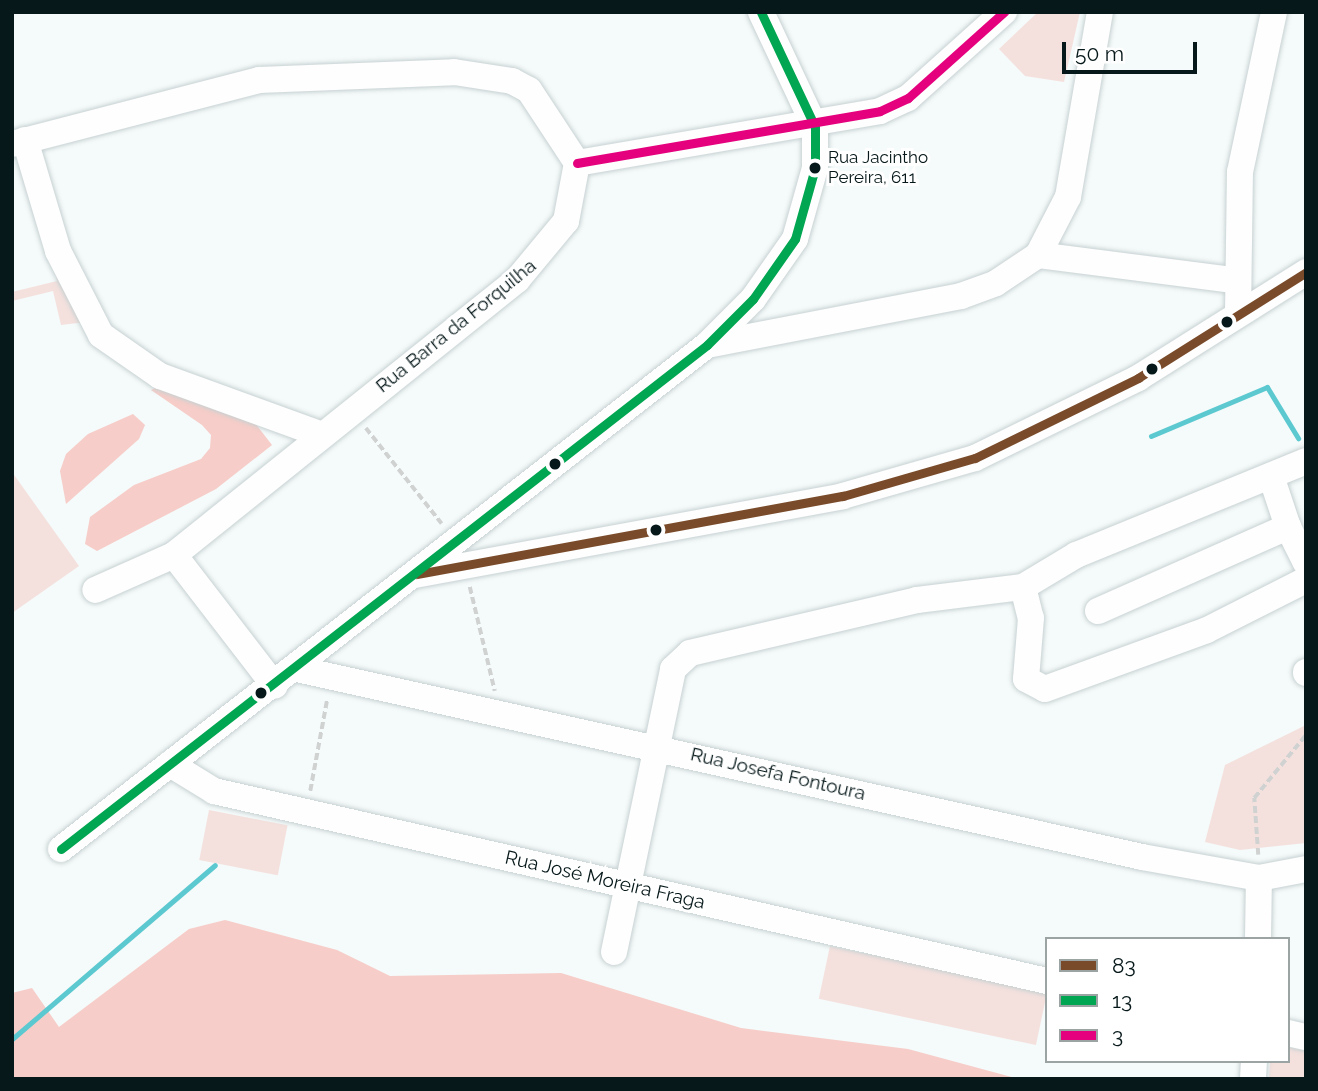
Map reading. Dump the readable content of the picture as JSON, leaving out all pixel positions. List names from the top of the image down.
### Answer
{
  "streets": {
    "street": ["Rua Barra da Forquilha", "Rua Josefa Fontoura", "Rua José Moreira Fraga"]
  },
  "places": ["Rua Jacintho Pereira, 611"],
  "lines": ["transit line 13", "transit line 3", "transit line 83"],
  "legend": ["83", "13", "3"],
  "scale_bar": "50 m"
}
